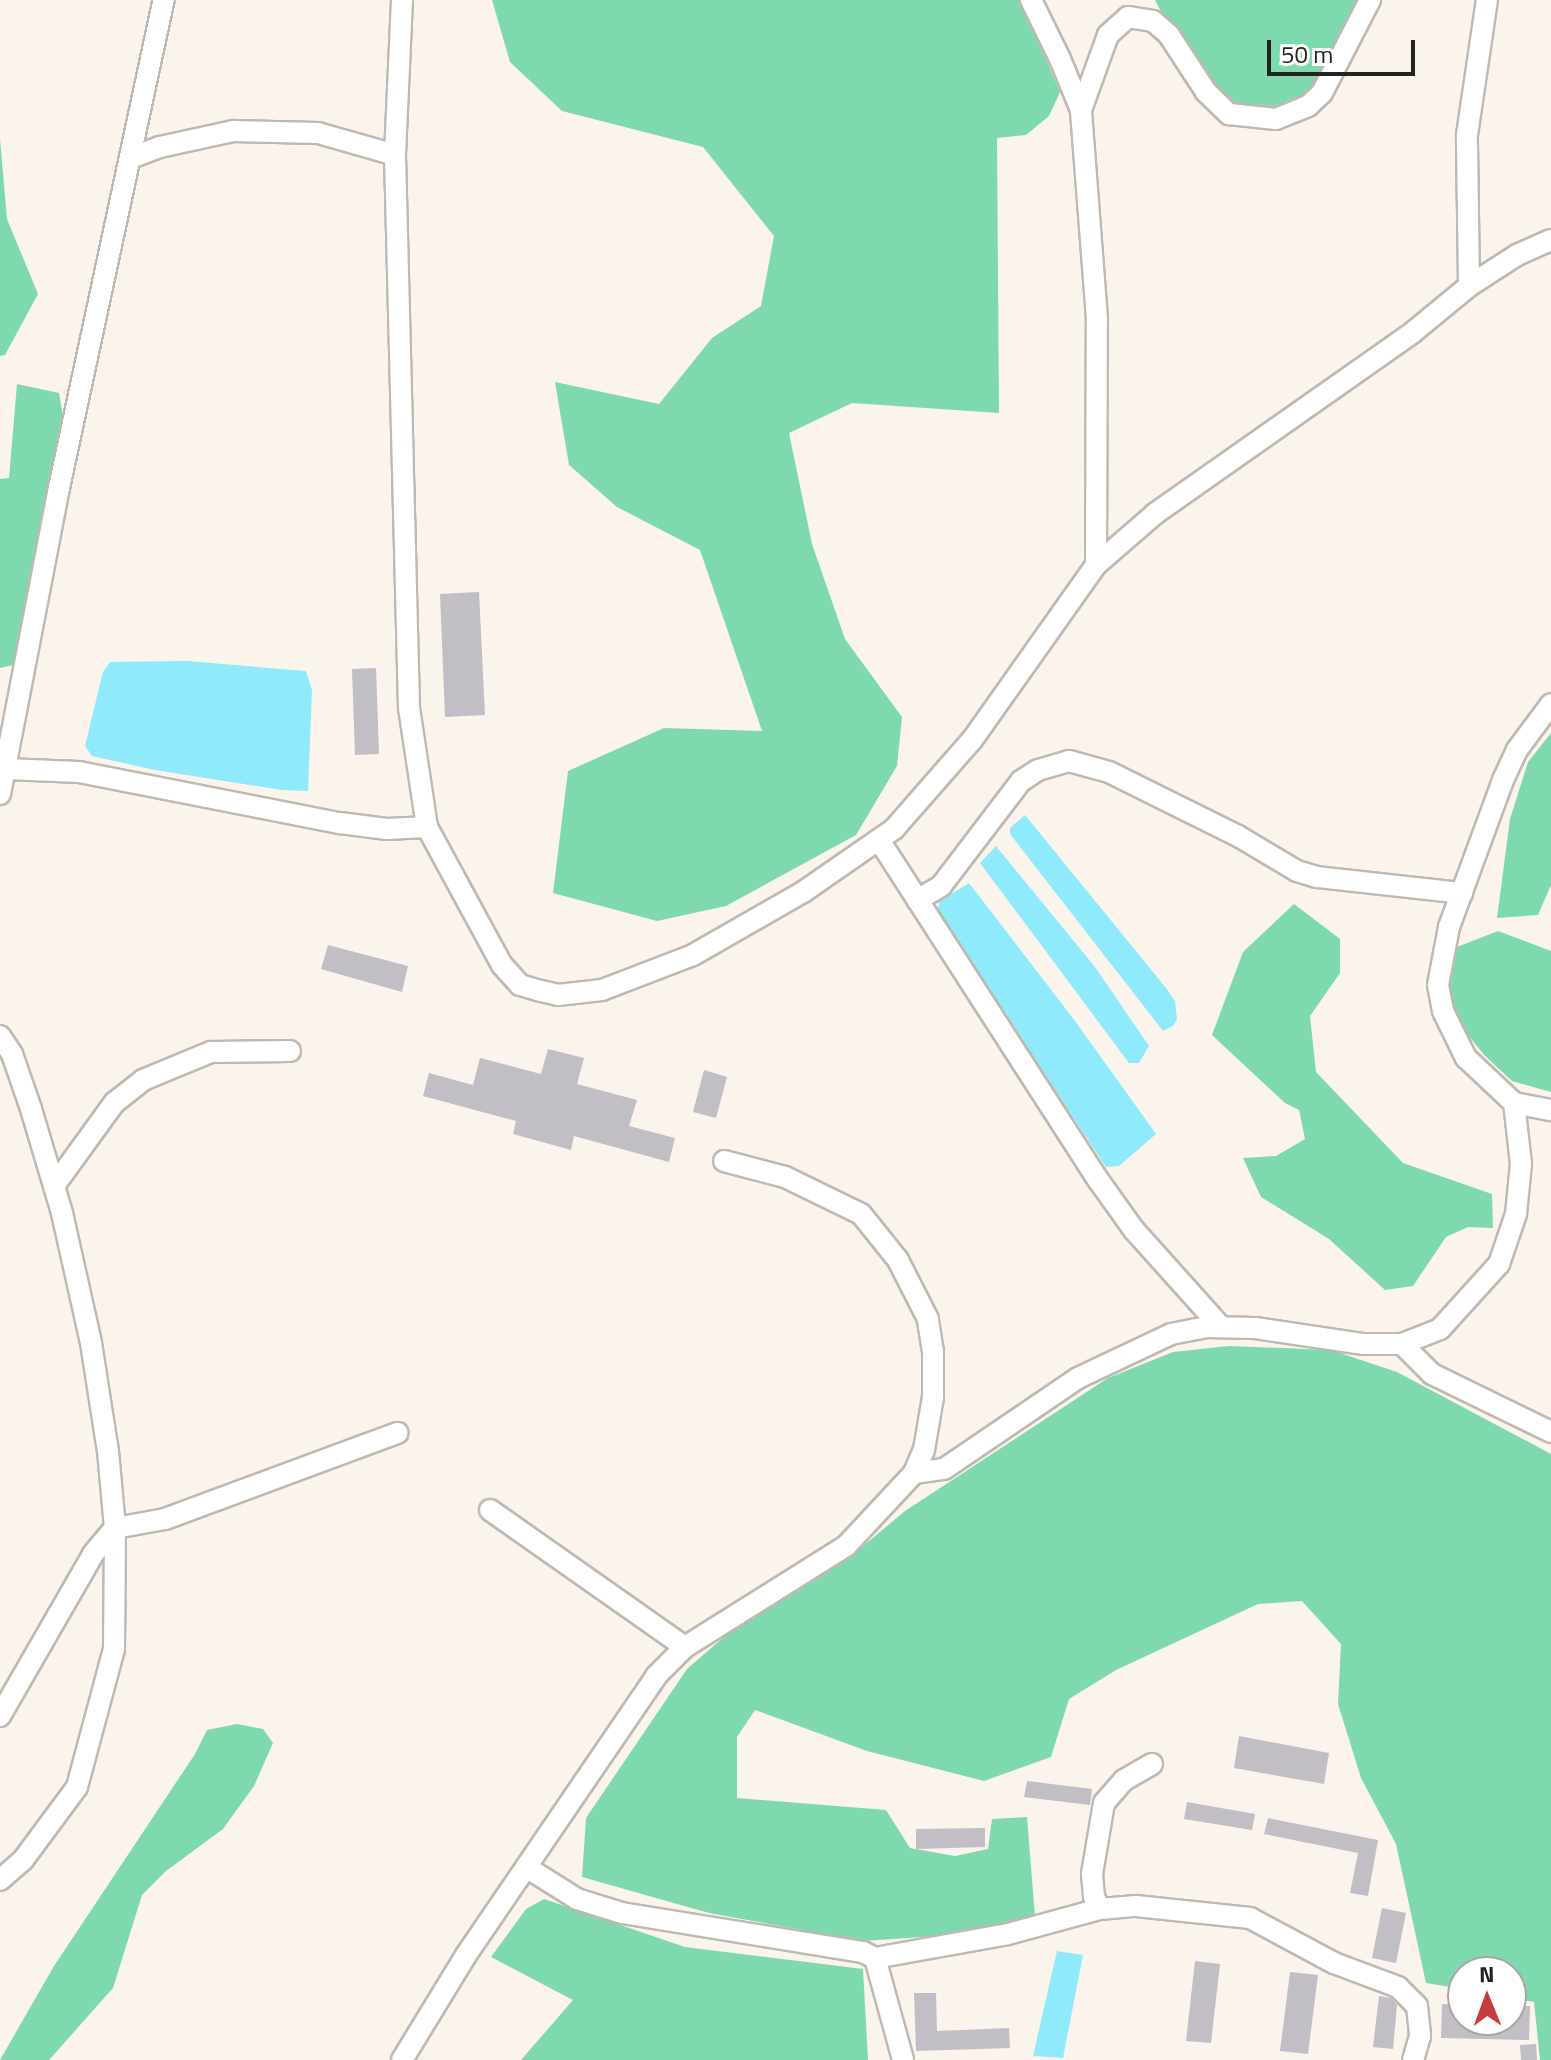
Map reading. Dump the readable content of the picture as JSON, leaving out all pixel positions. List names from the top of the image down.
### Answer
{
  "scale_bar": "50 m",
  "north": "top"
}
